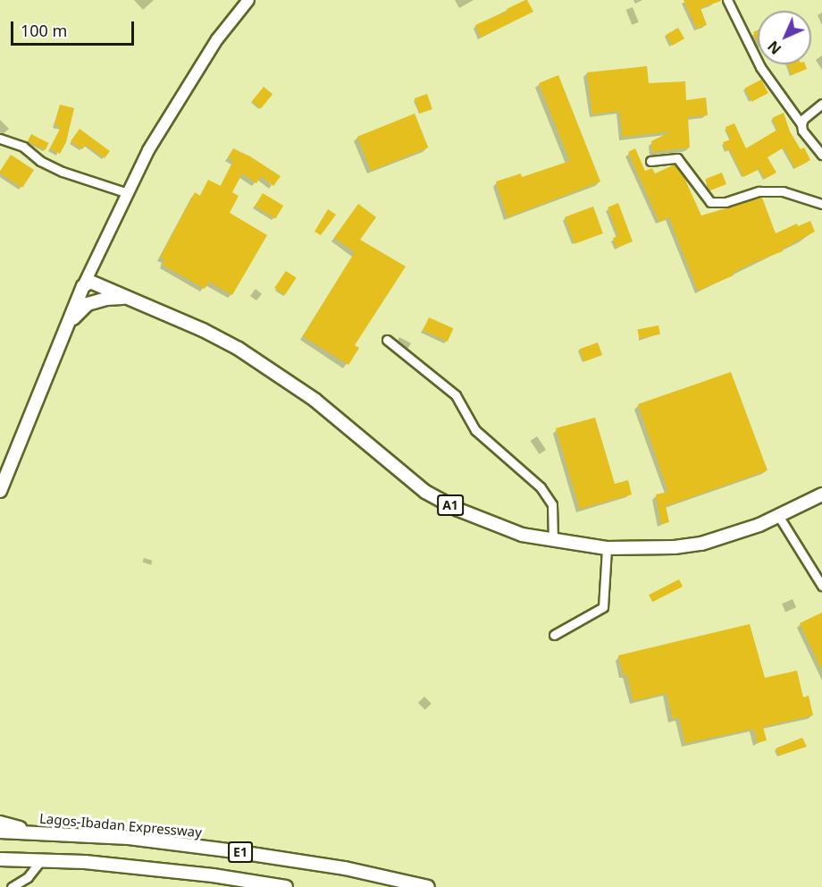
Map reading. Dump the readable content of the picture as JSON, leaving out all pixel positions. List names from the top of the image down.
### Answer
{
  "streets": {
    "highway": ["A1", "Lagos-Ibadan Expressway", "E1"]
  },
  "scale_bar": "100 m",
  "north": "bottom left"
}
